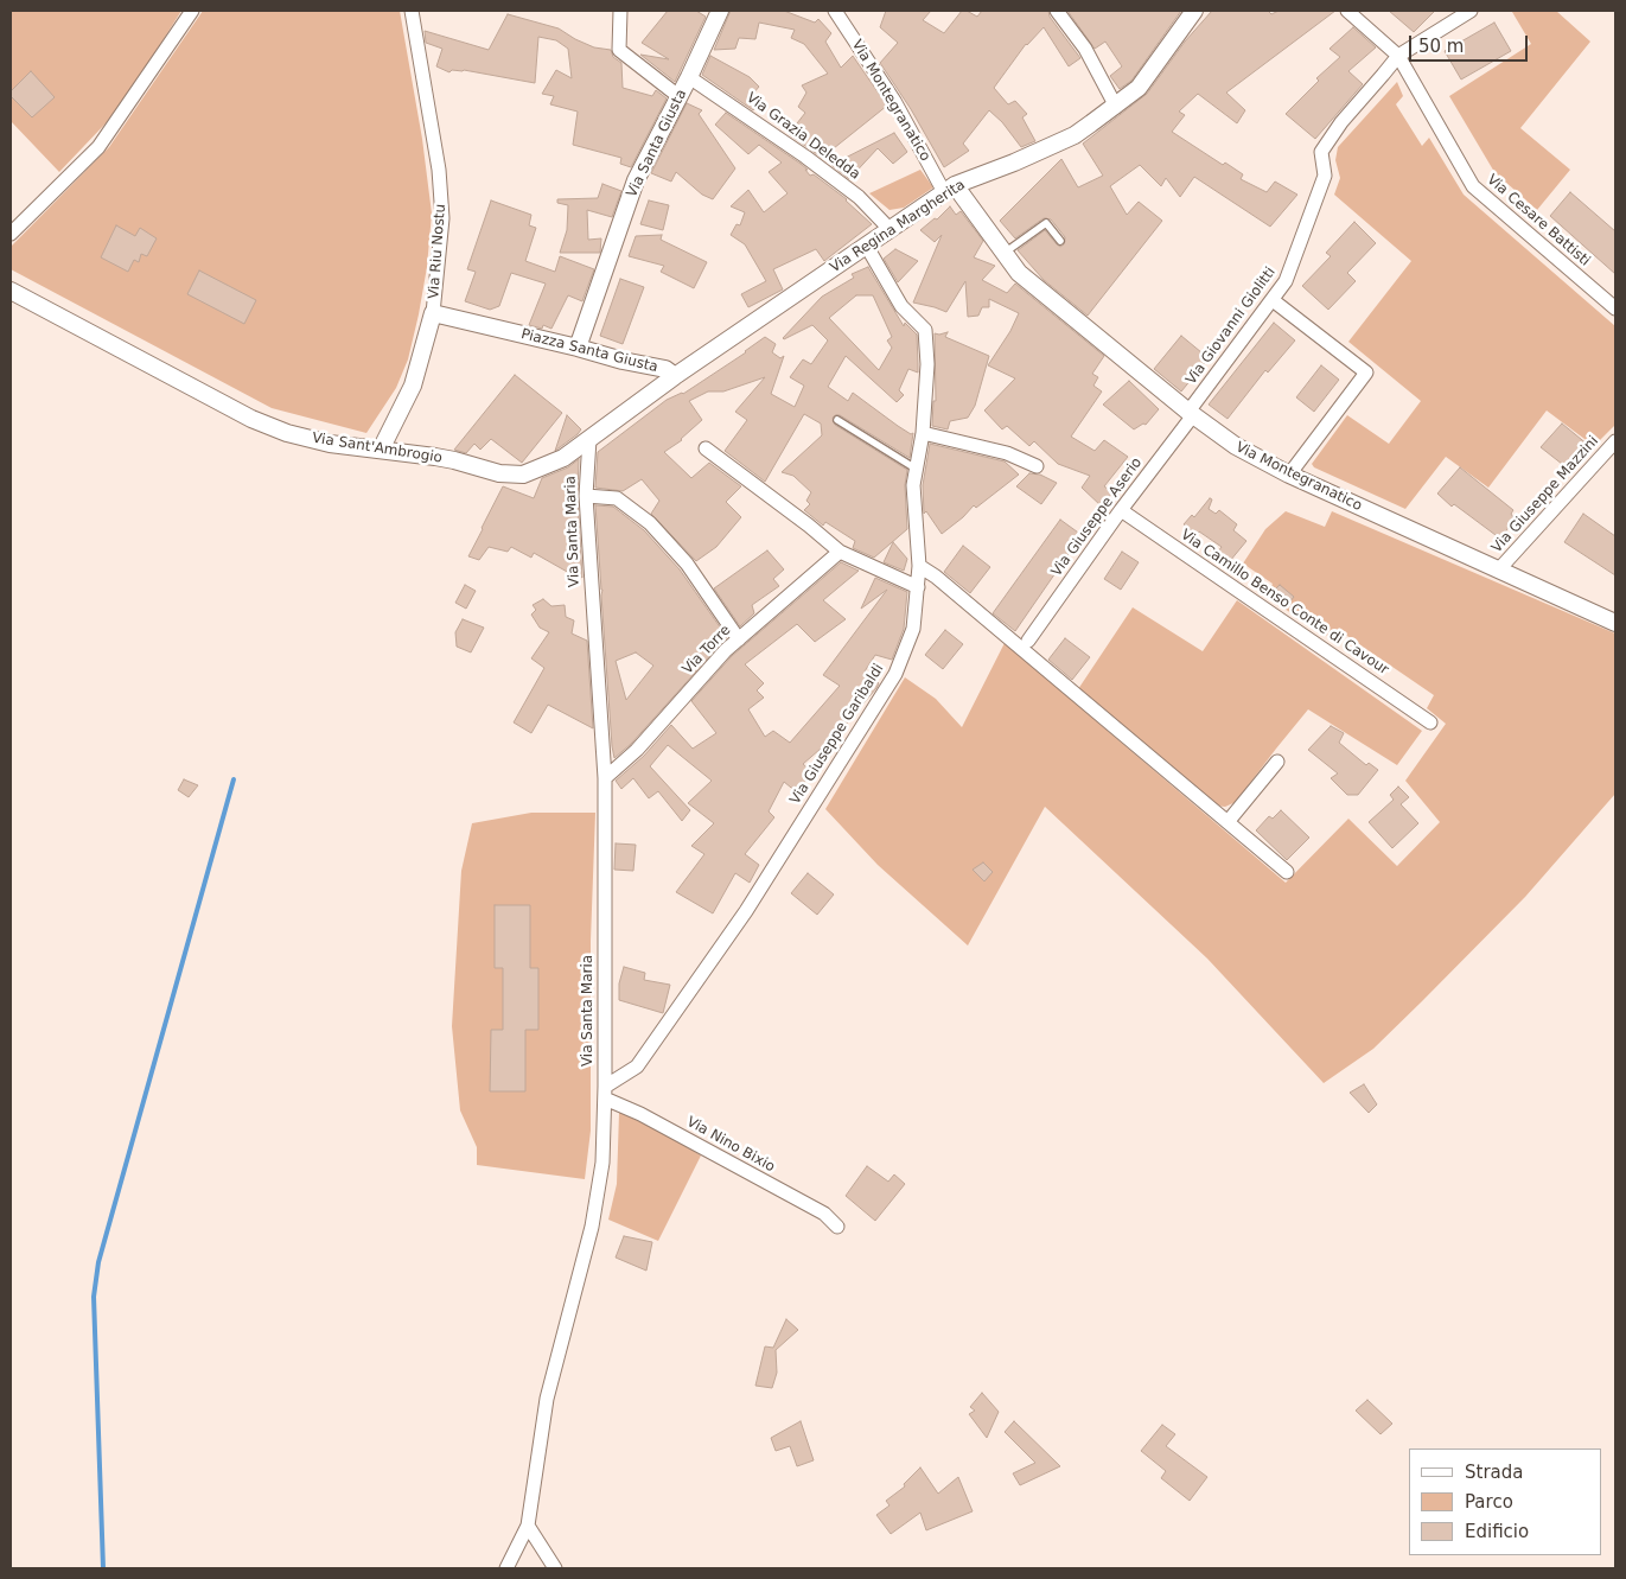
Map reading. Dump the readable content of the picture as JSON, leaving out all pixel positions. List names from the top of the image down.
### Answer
{
  "streets": {
    "street": [
      "Via Montegranatico",
      "Via Grazia Deledda",
      "Via Santa Giusta",
      "Via Cesare Battisti",
      "Via Regina Margherita",
      "Via Riu Nostu",
      "Via Giovanni Giolitti",
      "Piazza Santa Giusta",
      "Via Sant'Ambrogio",
      "Via Giuseppe Mazzini",
      "Via Giuseppe Aserio",
      "Via Santa Maria",
      "Via Camillo Benso Conte di Cavour",
      "Via Torre",
      "Via Giuseppe Garibaldi",
      "Via Nino Bixio"
    ]
  },
  "crossings": [
    ["Via Montegranatico", "Via Regina Margherita"],
    ["Via Montegranatico", "Via Giovanni Giolitti"],
    ["Via Montegranatico", "Via Giuseppe Mazzini"],
    ["Via Montegranatico", "Via Giuseppe Aserio"],
    ["Via Grazia Deledda", "Via Santa Giusta"],
    ["Via Grazia Deledda", "Via Regina Margherita"],
    ["Via Santa Giusta", "Piazza Santa Giusta"],
    ["Via Cesare Battisti", "Via Giovanni Giolitti"],
    ["Via Regina Margherita", "Piazza Santa Giusta"],
    ["Via Regina Margherita", "Via Giuseppe Garibaldi"],
    ["Via Riu Nostu", "Piazza Santa Giusta"],
    ["Via Riu Nostu", "Via Sant'Ambrogio"],
    ["Via Giovanni Giolitti", "Via Giuseppe Aserio"],
    ["Piazza Santa Giusta", "Via Sant'Ambrogio"],
    ["Piazza Santa Giusta", "Via Santa Maria"],
    ["Via Sant'Ambrogio", "Via Santa Maria"],
    ["Via Giuseppe Aserio", "Via Camillo Benso Conte di Cavour"],
    ["Via Santa Maria", "Via Torre"],
    ["Via Santa Maria", "Via Giuseppe Garibaldi"],
    ["Via Santa Maria", "Via Nino Bixio"],
    ["Via Giuseppe Garibaldi", "Via Nino Bixio"]
  ],
  "legend": ["Strada", "Parco", "Edificio"],
  "scale_bar": "50 m"
}
